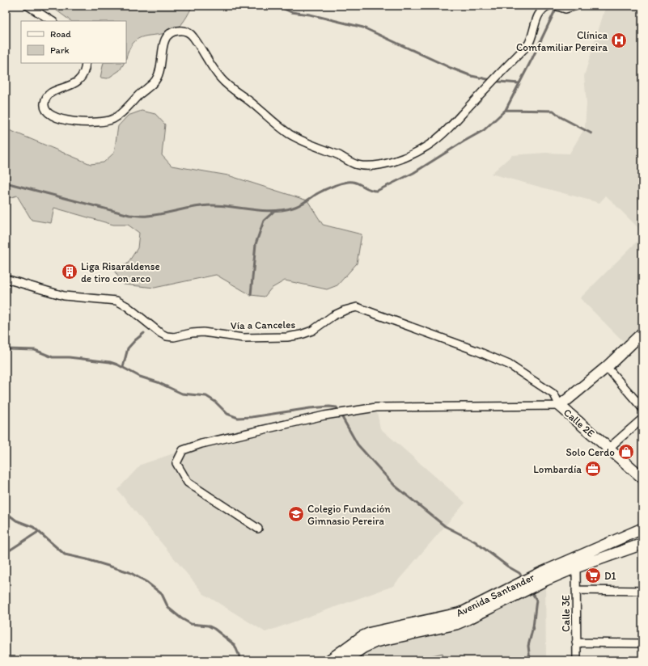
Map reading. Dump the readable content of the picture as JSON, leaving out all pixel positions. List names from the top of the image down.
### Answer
{
  "streets": {
    "street": [
      "Vía a Canceles",
      "Calle 2E",
      "Avenida Santander",
      "Calle 3E"
    ]
  },
  "crossings": [
    ["Vía a Canceles", "Calle 2E"],
    ["Avenida Santander", "Calle 3E"]
  ],
  "places": {
    "hospital": ["Clínica Comfamiliar Pereira"],
    "building": ["Liga Risaraldense de tiro con arco"],
    "shop": ["Solo Cerdo"],
    "office": ["Lombardía"],
    "school or university": ["Colegio Fundación Gimnasio Pereira"],
    "supermarket": ["D1"]
  },
  "legend": ["Road", "Park"]
}
